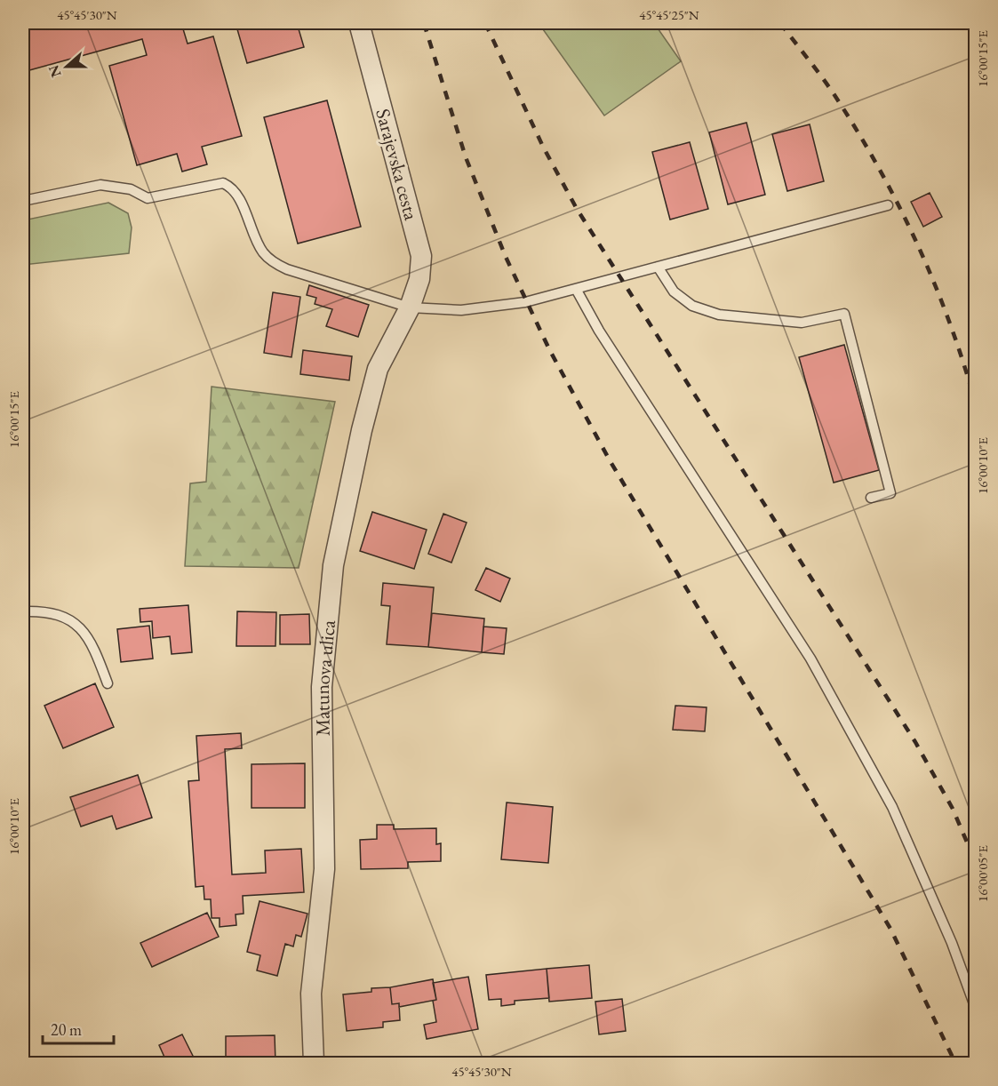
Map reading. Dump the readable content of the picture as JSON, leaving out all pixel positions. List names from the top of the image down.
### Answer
{
  "streets": {
    "street": ["Sarajevska cesta", "Matunova ulica"]
  },
  "crossings": [
    ["Sarajevska cesta", "Matunova ulica"]
  ],
  "scale_bar": "20 m",
  "north": "left",
  "coordinates": [
    "45°45'30\"N",
    "45°45'25\"N",
    "16°00'15\"E",
    "16°00'10\"E",
    "16°00'05\"E"
  ]
}
